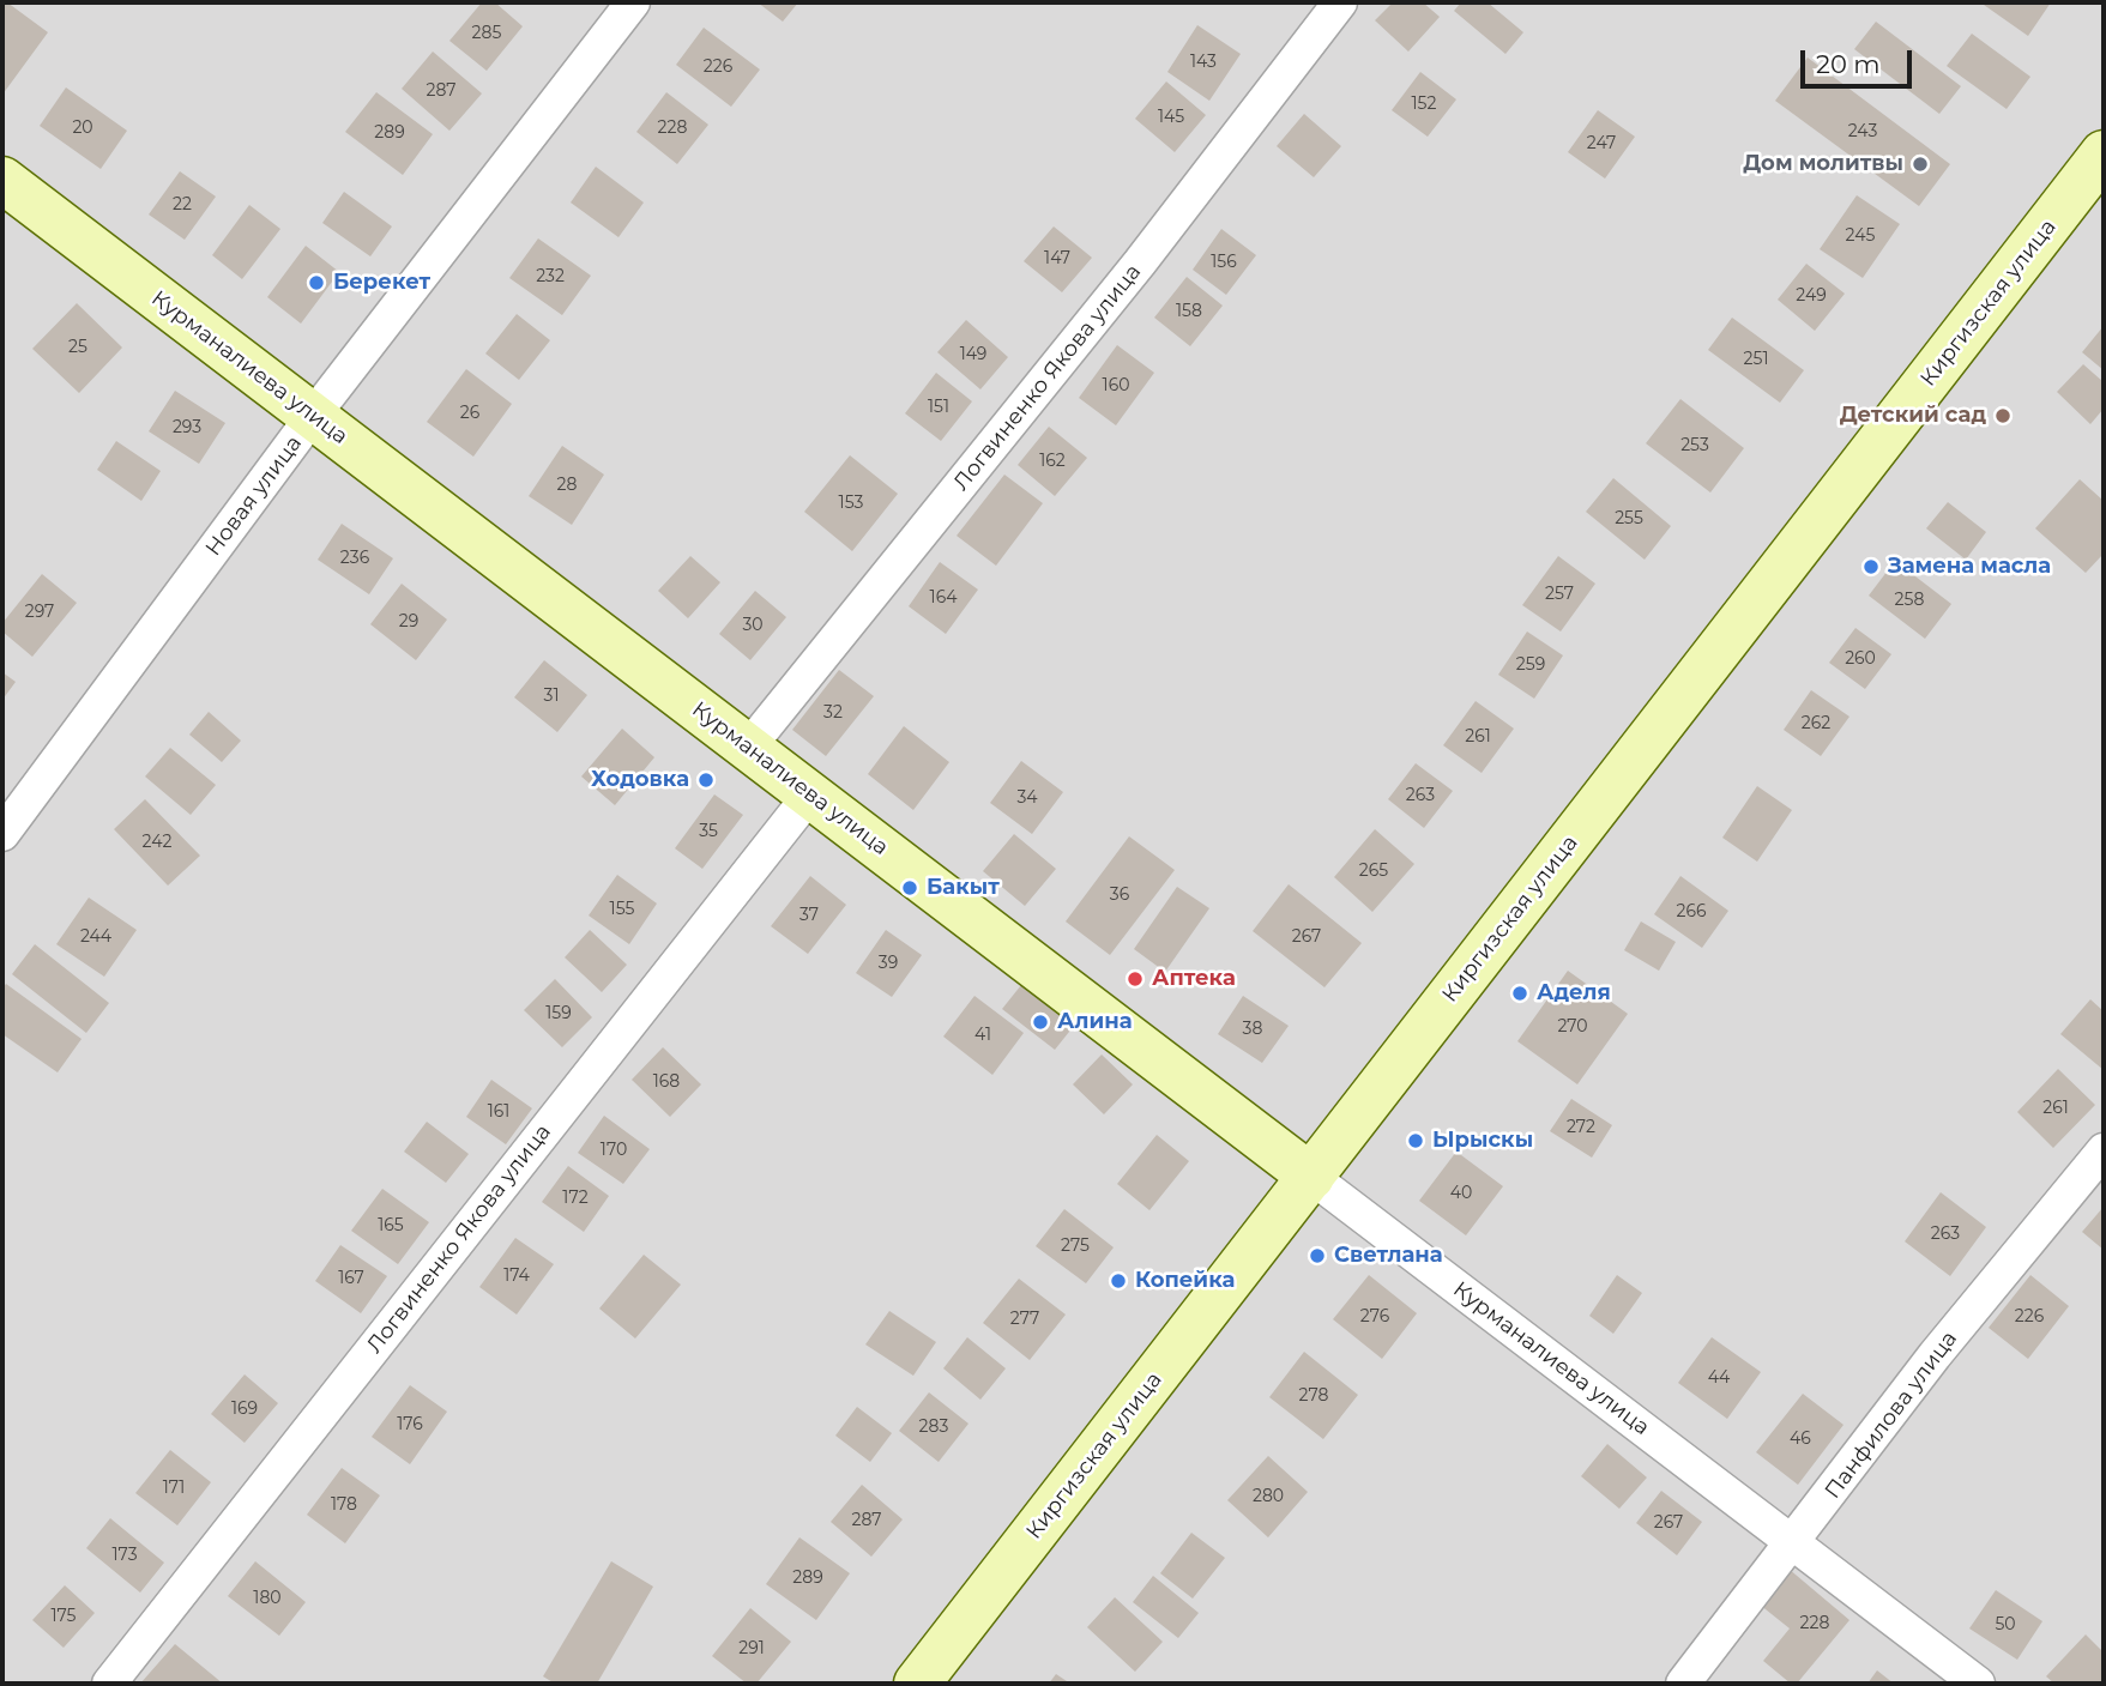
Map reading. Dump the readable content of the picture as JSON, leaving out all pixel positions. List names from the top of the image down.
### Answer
{
  "streets": {
    "main road": ["Киргизская улица", "Курманалиева улица"],
    "street": ["Логвиненко Якова улица", "Новая улица", "Панфилова улица"]
  },
  "crossings": [
    ["Киргизская улица", "Курманалиева улица"],
    ["Курманалиева улица", "Логвиненко Якова улица"],
    ["Курманалиева улица", "Новая улица"],
    ["Курманалиева улица", "Панфилова улица"]
  ],
  "places": [
    "Дом молитвы",
    "Берекет",
    "Детский сад",
    "Замена масла",
    "Ходовка",
    "Бакыт",
    "Аптека",
    "Аделя",
    "Алина",
    "Ырыскы",
    "Светлана",
    "Копейка"
  ],
  "house_numbers": [
    "285",
    "143",
    "226",
    "287",
    "152",
    "145",
    "20",
    "228",
    "243",
    "289",
    "247",
    "22",
    "245",
    "147",
    "156",
    "232",
    "249",
    "158",
    "25",
    "149",
    "251",
    "160",
    "151",
    "26",
    "293",
    "253",
    "162",
    "28",
    "153",
    "255",
    "236",
    "257",
    "164",
    "258",
    "297",
    "29",
    "30",
    "260",
    "259",
    "31",
    "32",
    "262",
    "261",
    "263",
    "34",
    "35",
    "242",
    "265",
    "36",
    "155",
    "266",
    "37",
    "244",
    "267",
    "39",
    "159",
    "270",
    "38",
    "41",
    "168",
    "261",
    "161",
    "272",
    "170",
    "40",
    "172",
    "165",
    "263",
    "275",
    "174",
    "167",
    "276",
    "226",
    "277",
    "44",
    "278",
    "169",
    "176",
    "283",
    "46",
    "171",
    "280",
    "178",
    "287",
    "267",
    "173",
    "289",
    "180",
    "175",
    "228",
    "50",
    "291"
  ],
  "scale_bar": "20 m"
}
